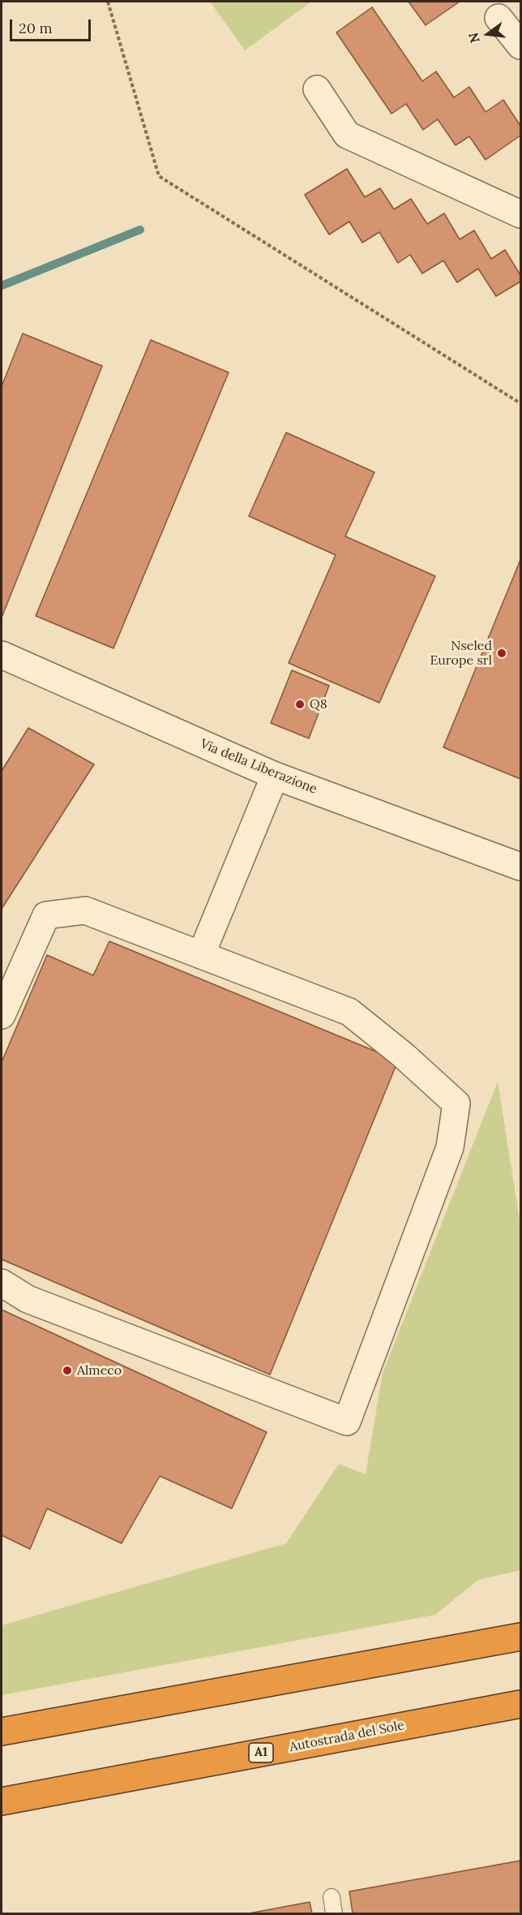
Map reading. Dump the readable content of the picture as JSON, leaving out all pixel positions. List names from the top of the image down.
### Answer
{
  "streets": {
    "highway": ["Autostrada del Sole", "A1"],
    "street": ["Via della Liberazione"]
  },
  "places": ["Nseled Europe srl", "Q8", "Almeco"],
  "scale_bar": "20 m",
  "north": "left"
}
